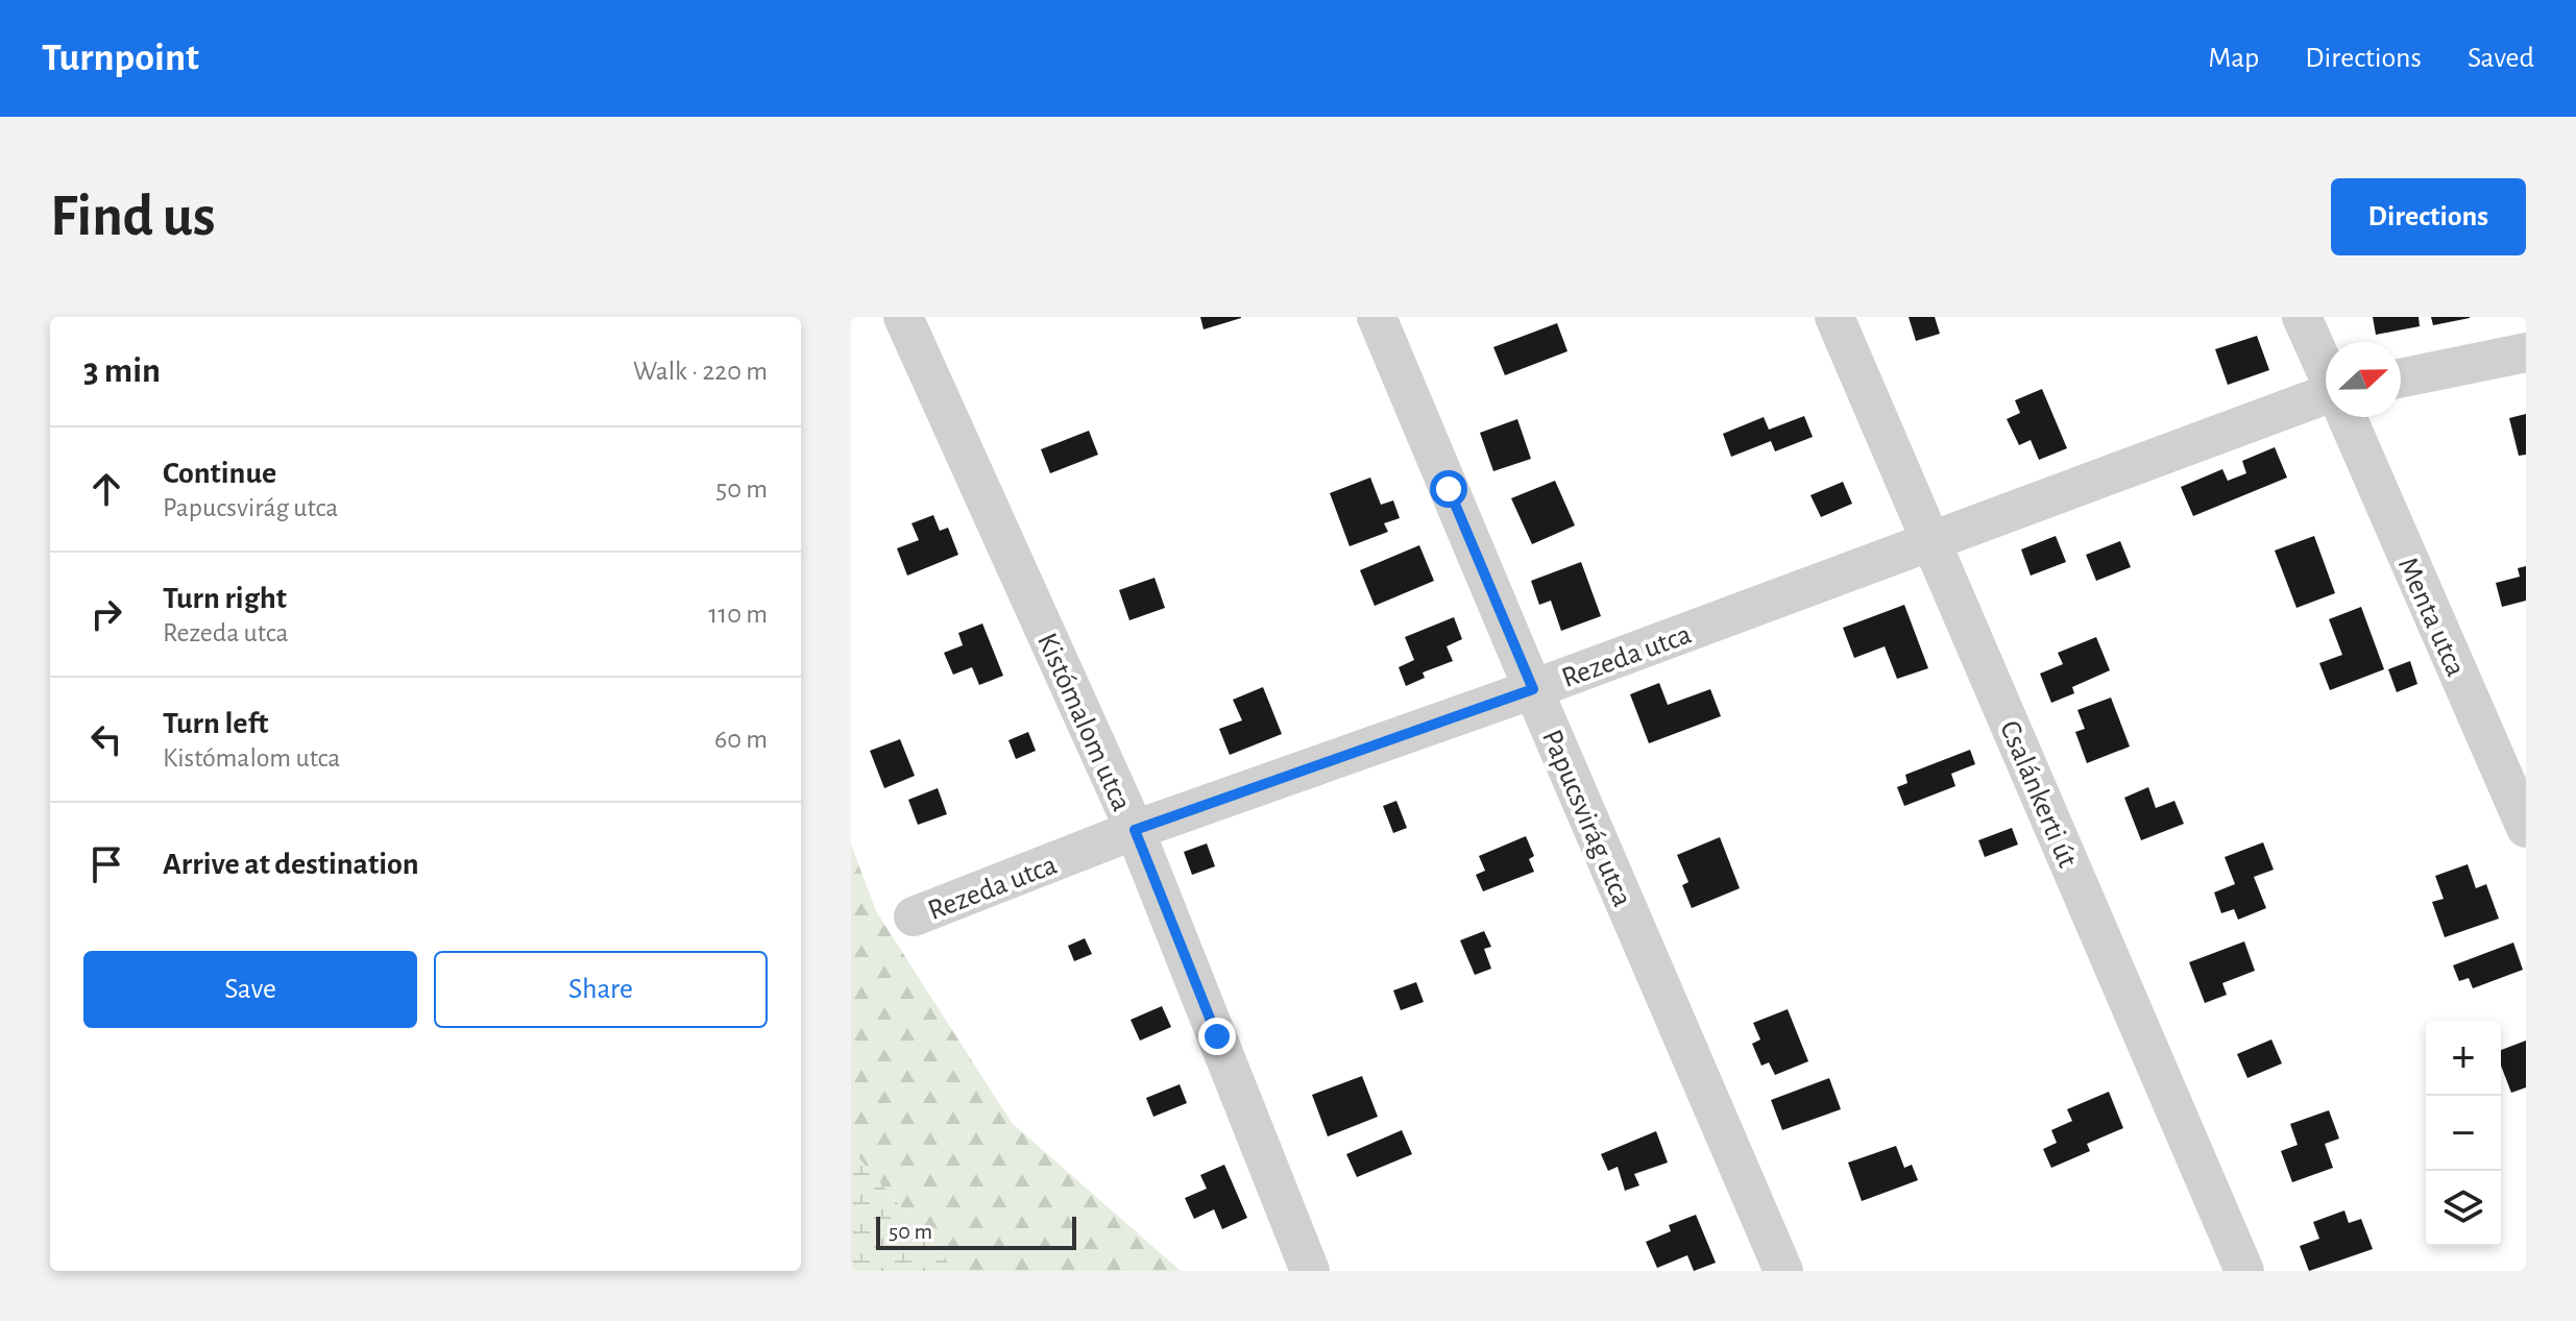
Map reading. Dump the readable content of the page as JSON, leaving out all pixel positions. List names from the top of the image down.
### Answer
{
  "streets": {
    "street": [
      "Menta utca",
      "Rezeda utca",
      "Kistómalom utca",
      "Csalánkerti út",
      "Papucsvirág utca"
    ]
  },
  "crossings": [
    ["Rezeda utca", "Kistómalom utca"],
    ["Rezeda utca", "Csalánkerti út"],
    ["Rezeda utca", "Papucsvirág utca"]
  ],
  "scale_bar": "50 m",
  "north": "right",
  "page": {
    "header": "Turnpoint",
    "nav": ["Map", "Directions", "Saved"],
    "buttons": [
      "Directions",
      ["Save", "Share"]
    ],
    "title": "Find us",
    "heading": ["3 min", "Walk · 220 m"],
    "list": [
      ["Continue", "Papucsvirág utca", "50 m"],
      ["Turn right", "Rezeda utca", "110 m"],
      ["Turn left", "Kistómalom utca", "60 m"],
      "Arrive at destination"
    ],
    "map_buttons": ["+", "−"],
    "scale": "50 m"
  }
}
